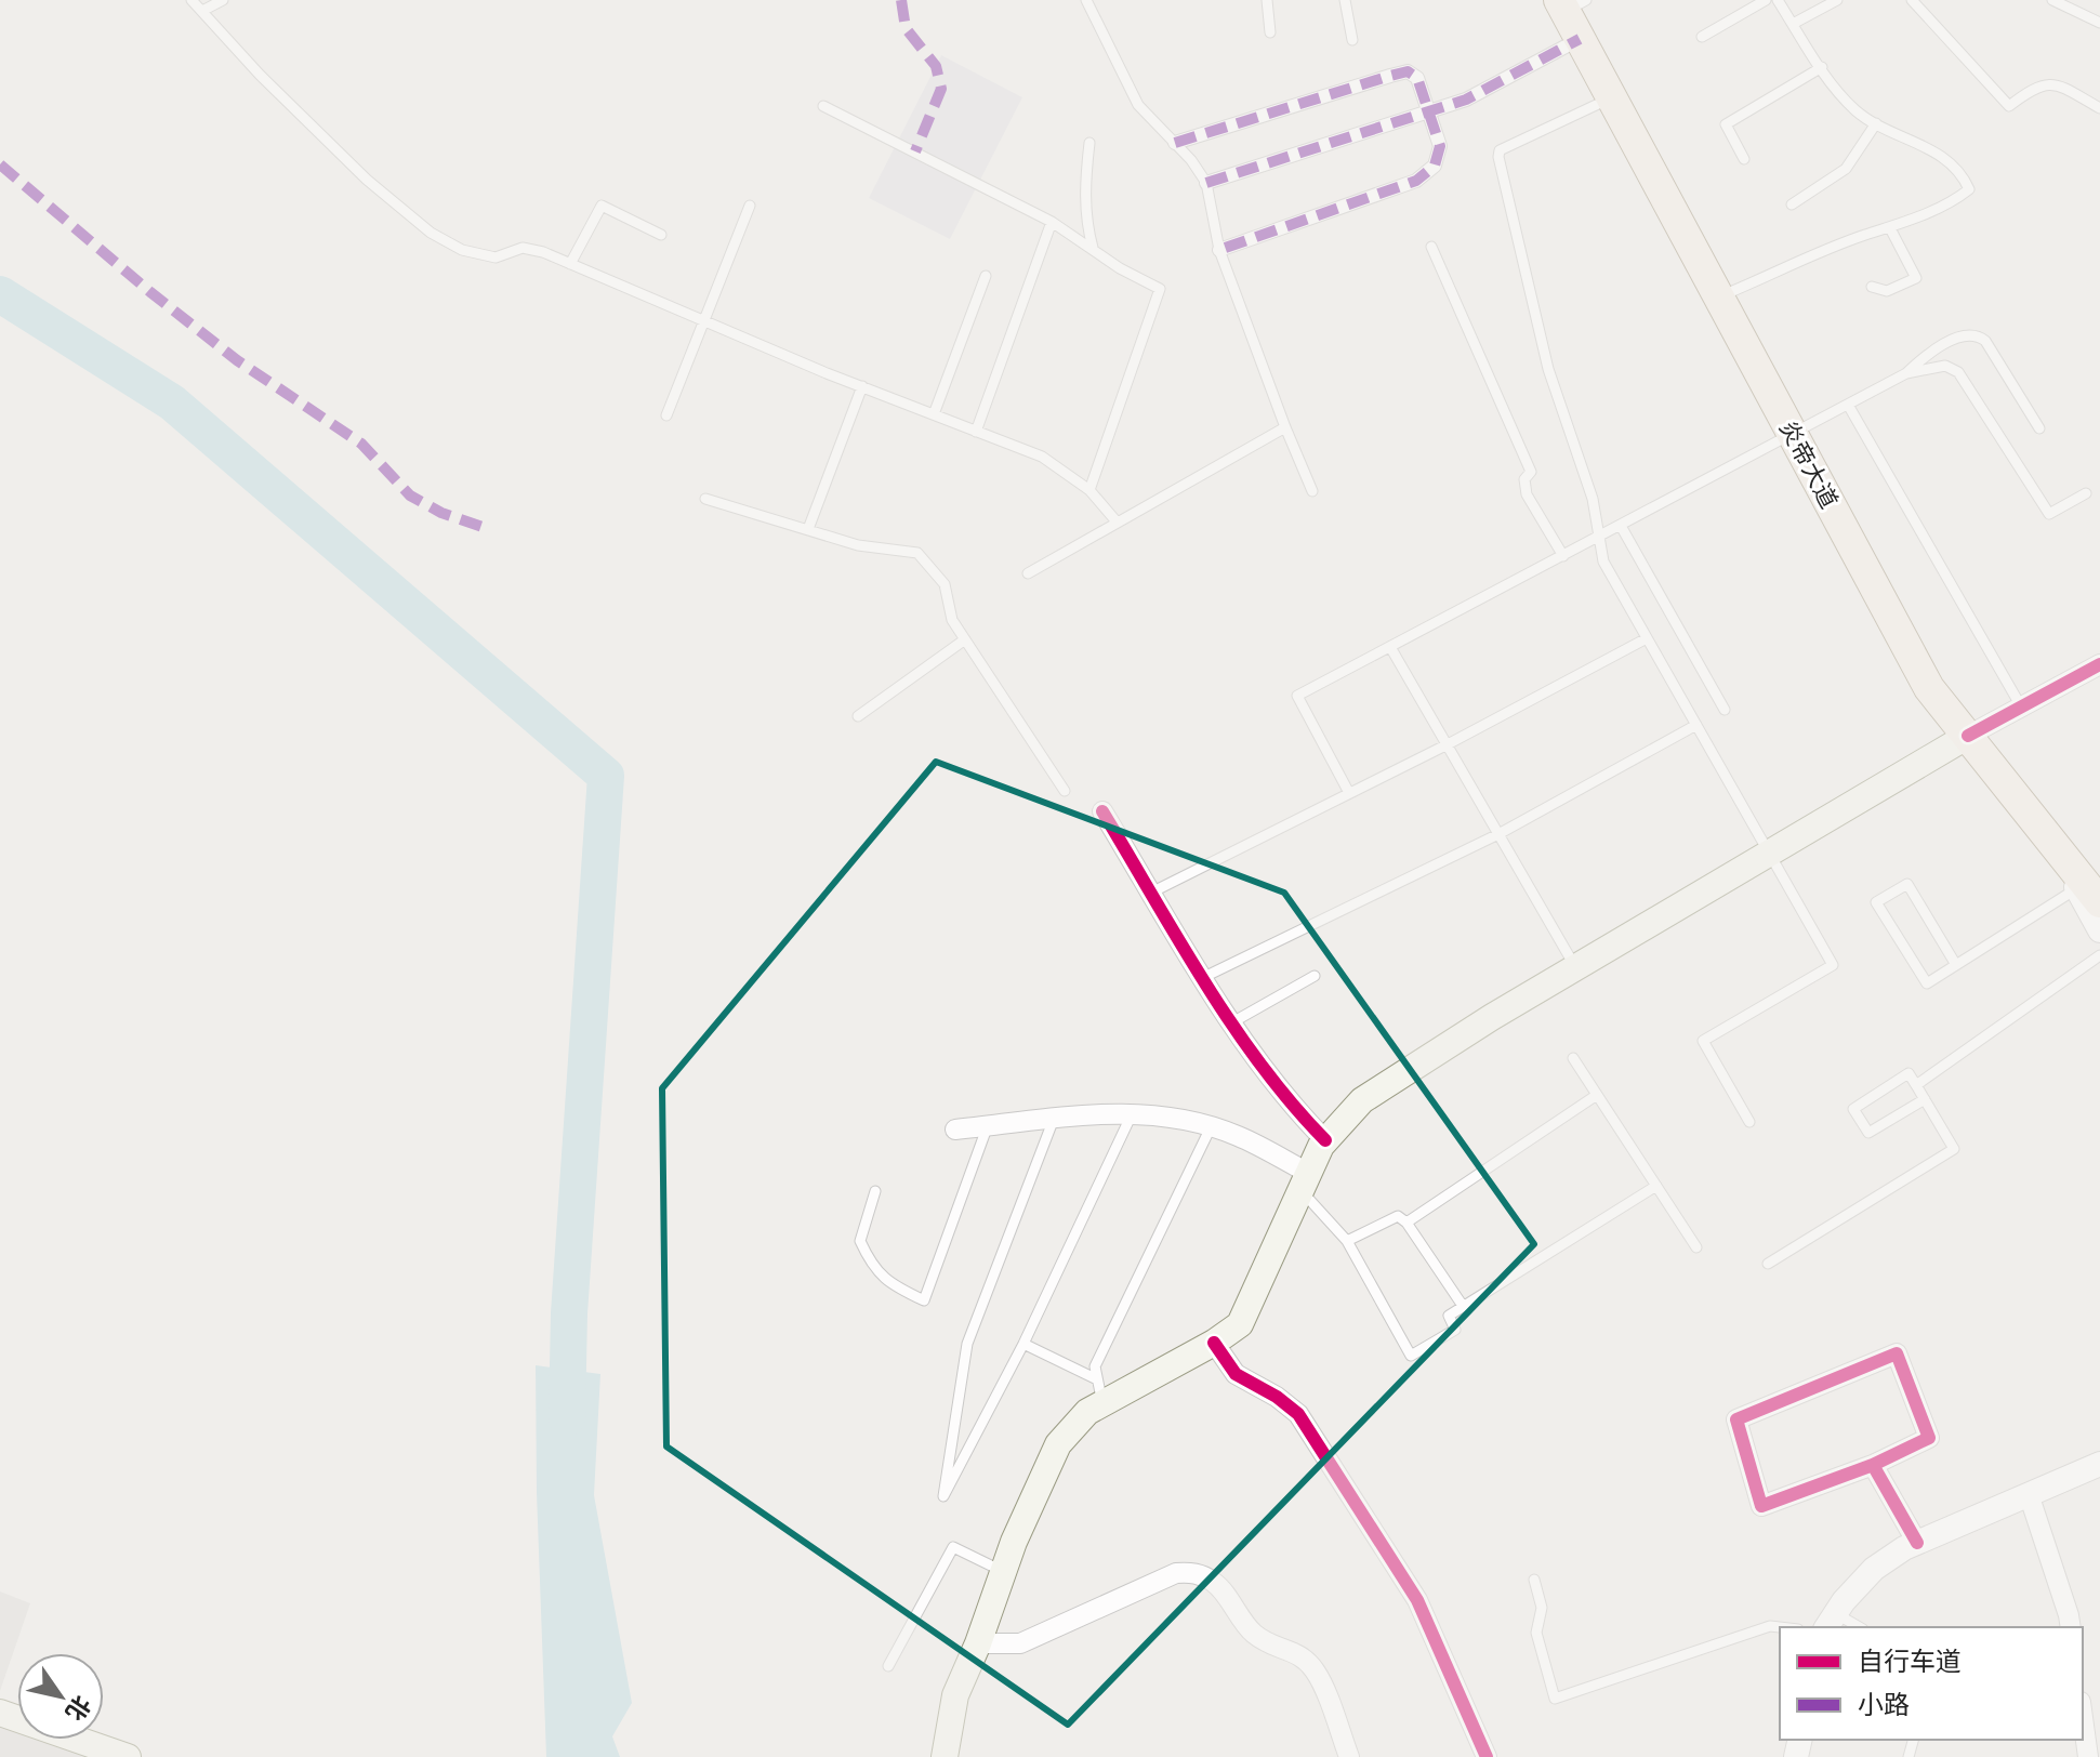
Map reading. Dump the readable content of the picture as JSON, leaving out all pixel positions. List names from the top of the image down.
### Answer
{
  "streets": {
    "main road": ["炎帝大道"]
  },
  "legend": ["自行车道", "小路"],
  "north": "bottom right"
}
